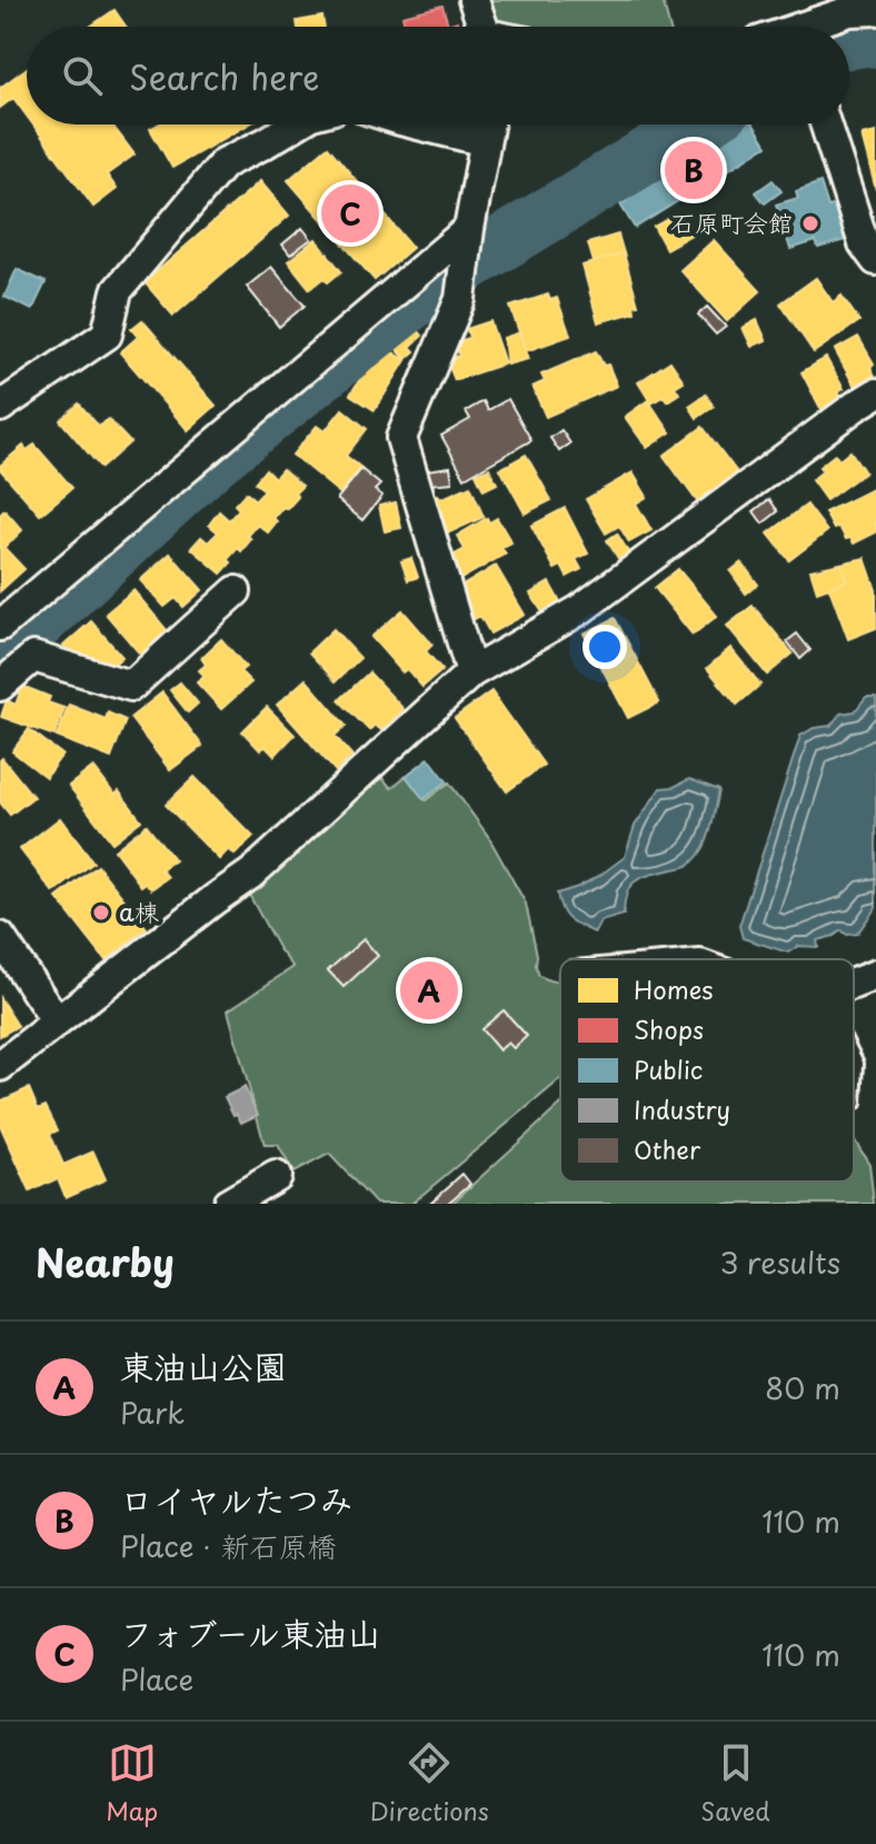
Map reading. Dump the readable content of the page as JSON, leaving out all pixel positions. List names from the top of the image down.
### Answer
{
  "places": ["石原町会館", "a棟"],
  "legend": [
    "Homes",
    "Shops",
    "Public",
    "Industry",
    "Other"
  ],
  "page": {
    "search": "Search here",
    "pins": ["B", "C", "A"],
    "heading": ["Nearby", "3 results"],
    "list": [
      {
        "mark": "A",
        "name": "東油山公園",
        "note": "Park",
        "value": "80 m"
      },
      {
        "mark": "B",
        "name": "ロイヤルたつみ",
        "note": "Place · 新石原橋",
        "value": "110 m"
      },
      {
        "mark": "C",
        "name": "フォブール東油山",
        "note": "Place",
        "value": "110 m"
      }
    ],
    "nav": ["Map", "Directions", "Saved"]
  }
}
